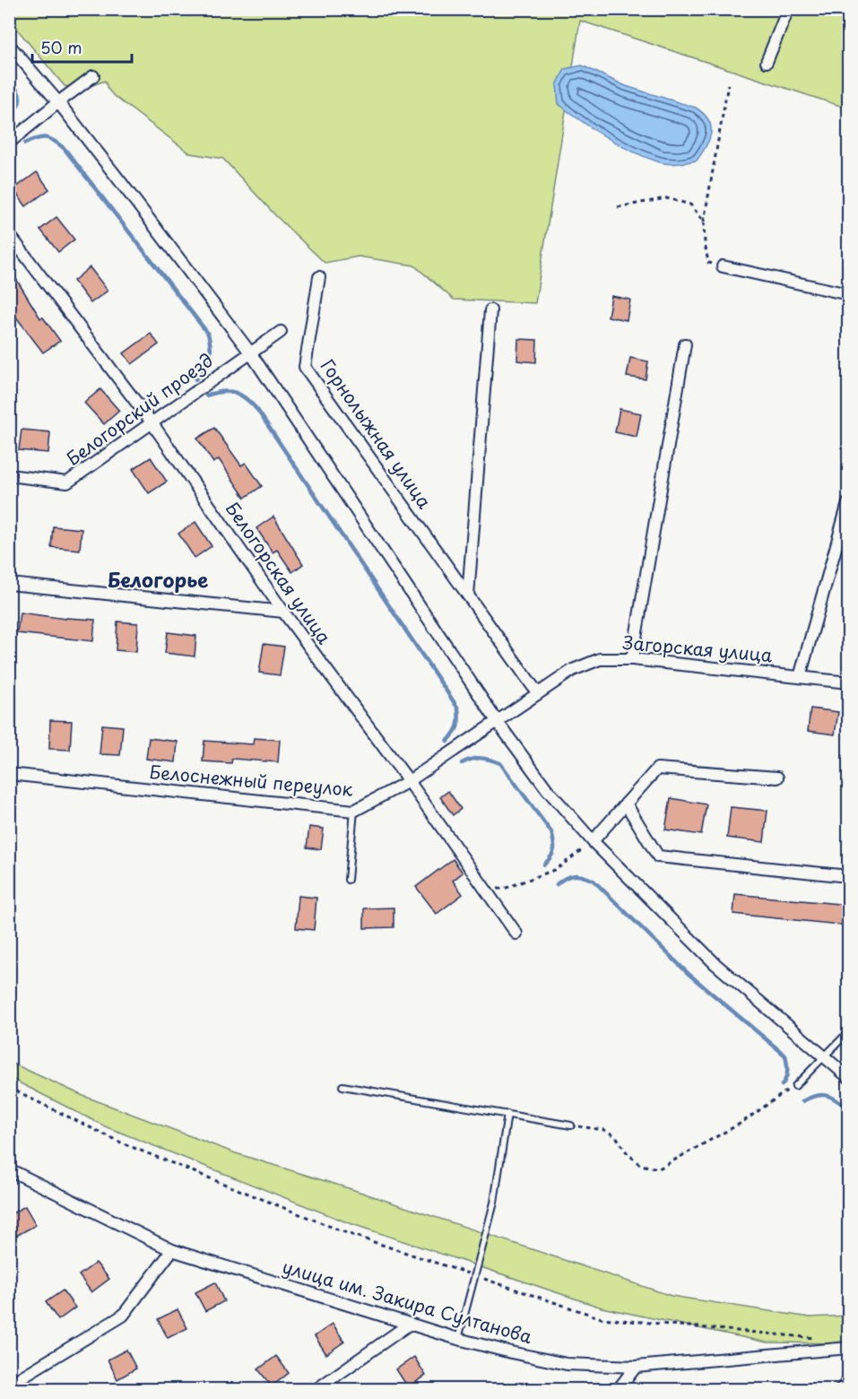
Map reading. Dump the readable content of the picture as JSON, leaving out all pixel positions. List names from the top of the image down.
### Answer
{
  "streets": {
    "street": [
      "Белогорский проезд",
      "Горнолыжная улица",
      "Белогорская улица",
      "Загорская улица",
      "Белоснежный переулок",
      "улица им. Закира Султанова"
    ]
  },
  "crossings": [
    ["Белогорский проезд", "Белогорская улица"],
    ["Горнолыжная улица", "Загорская улица"],
    ["Белогорская улица", "Белоснежный переулок"],
    ["Загорская улица", "Белоснежный переулок"]
  ],
  "districts": ["Белогорье"],
  "scale_bar": "50 m"
}
